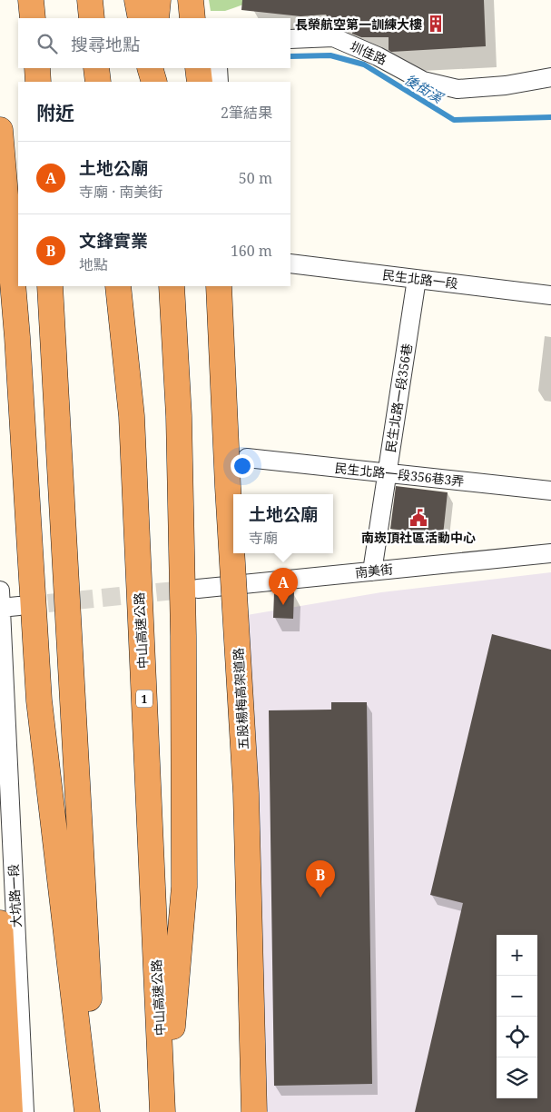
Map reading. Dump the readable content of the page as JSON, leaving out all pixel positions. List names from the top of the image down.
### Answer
{
  "streets": {
    "highway": ["中山高速公路", "1", "五股楊梅高架道路"],
    "street": [
      "圳佳路",
      "民生北路一段",
      "民生北路一段356巷",
      "民生北路一段356巷3弄",
      "南美街",
      "大坑路一段"
    ]
  },
  "crossings": [
    ["民生北路一段", "民生北路一段356巷"],
    ["民生北路一段356巷", "民生北路一段356巷3弄"],
    ["民生北路一段356巷", "南美街"]
  ],
  "water": ["後街溪"],
  "places": {
    "building": ["長榮航空第一訓練大樓"],
    "public building": ["南崁頂社區活動中心"]
  },
  "page": {
    "search": "搜尋地點",
    "heading": ["附近", "2筆結果"],
    "list": [
      {
        "mark": "A",
        "name": "土地公廟",
        "note": "寺廟 · 南美街",
        "value": "50 m"
      },
      {
        "mark": "B",
        "name": "文鋒實業",
        "note": "地點",
        "value": "160 m"
      }
    ],
    "popup": ["土地公廟", "寺廟"],
    "pins": ["A", "B"],
    "map_buttons": ["+", "−"]
  }
}
